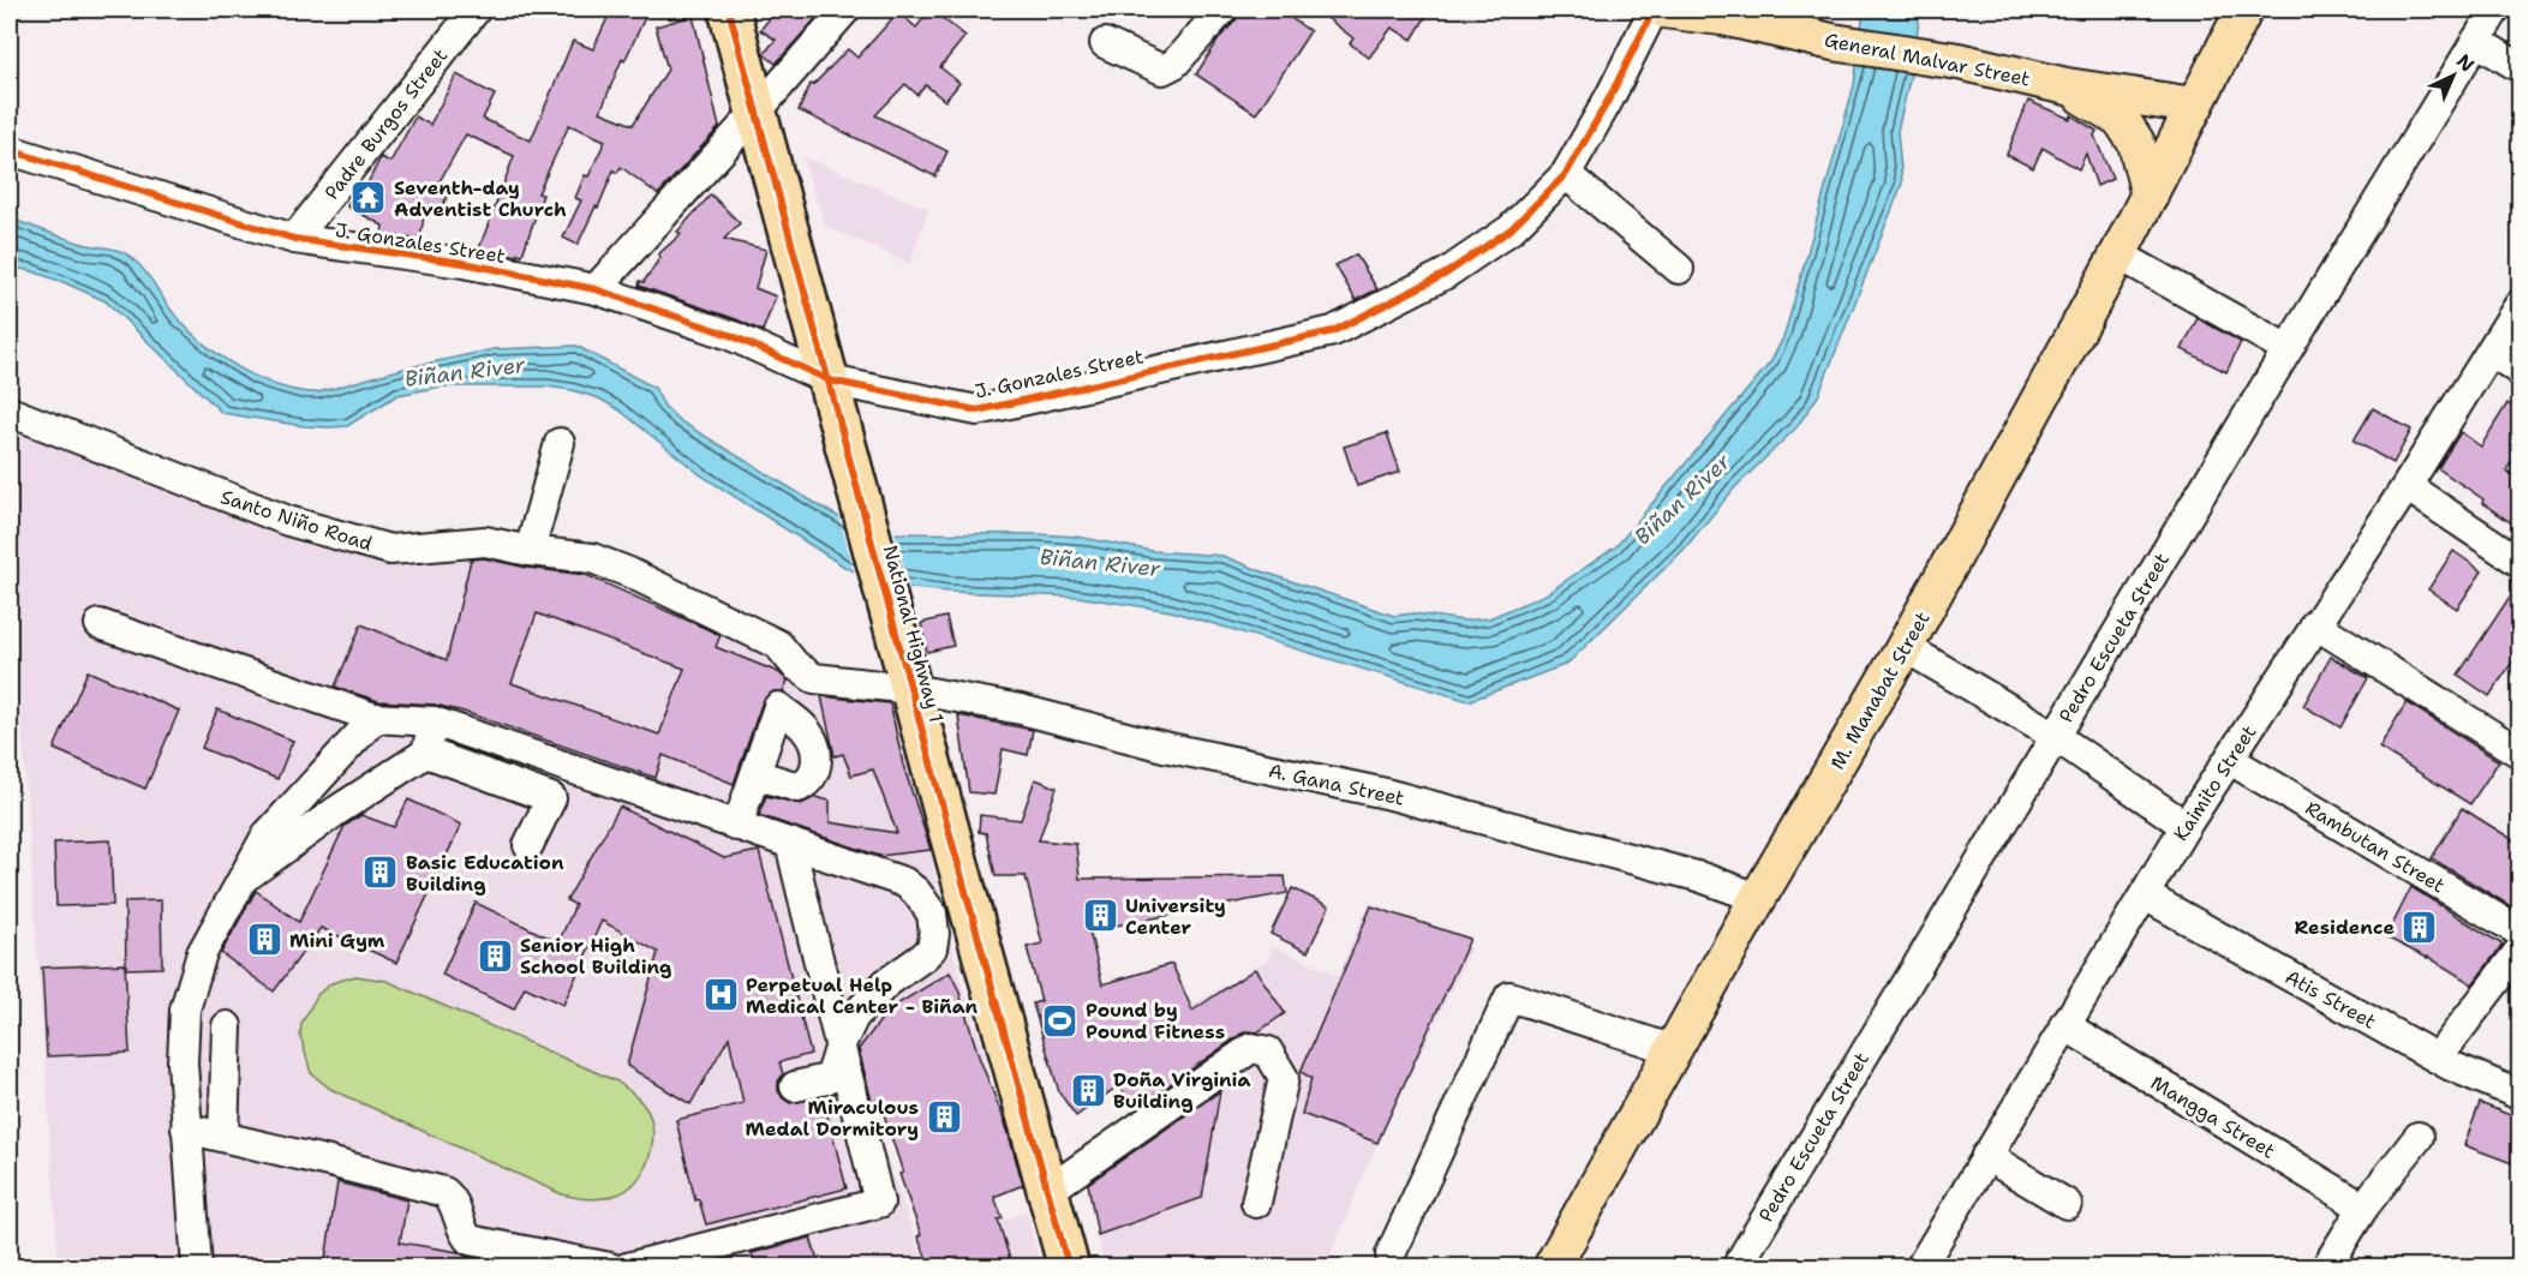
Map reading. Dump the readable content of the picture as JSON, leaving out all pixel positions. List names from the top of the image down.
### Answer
{
  "streets": {
    "highway": ["National Highway 1"],
    "main road": ["General Malvar Street", "M. Manabat Street"],
    "street": [
      "Padre Burgos Street",
      "J. Gonzales Street",
      "Santo Niño Road",
      "Pedro Escueta Street",
      "Kaimito Street",
      "A. Gana Street",
      "Rambutan Street",
      "Atis Street",
      "Mangga Street"
    ]
  },
  "crossings": [
    ["General Malvar Street", "M. Manabat Street"],
    ["Padre Burgos Street", "J. Gonzales Street"],
    ["J. Gonzales Street", "National Highway 1"],
    ["Santo Niño Road", "National Highway 1"],
    ["Santo Niño Road", "A. Gana Street"],
    ["National Highway 1", "A. Gana Street"],
    ["M. Manabat Street", "A. Gana Street"],
    ["Kaimito Street", "Rambutan Street"],
    ["Kaimito Street", "Atis Street"],
    ["Kaimito Street", "Mangga Street"]
  ],
  "water": ["Biñan River"],
  "places": {
    "temple": ["Seventh-day Adventist Church"],
    "building": [
      "Basic Education Building",
      "University Center",
      "Residence",
      "Mini Gym",
      "Senior High School Building",
      "Doña Virginia Building",
      "Miraculous Medal Dormitory"
    ],
    "hospital": ["Perpetual Help Medical Center - Biñan"],
    "sports": ["Pound by Pound Fitness"]
  },
  "north": "top right"
}
